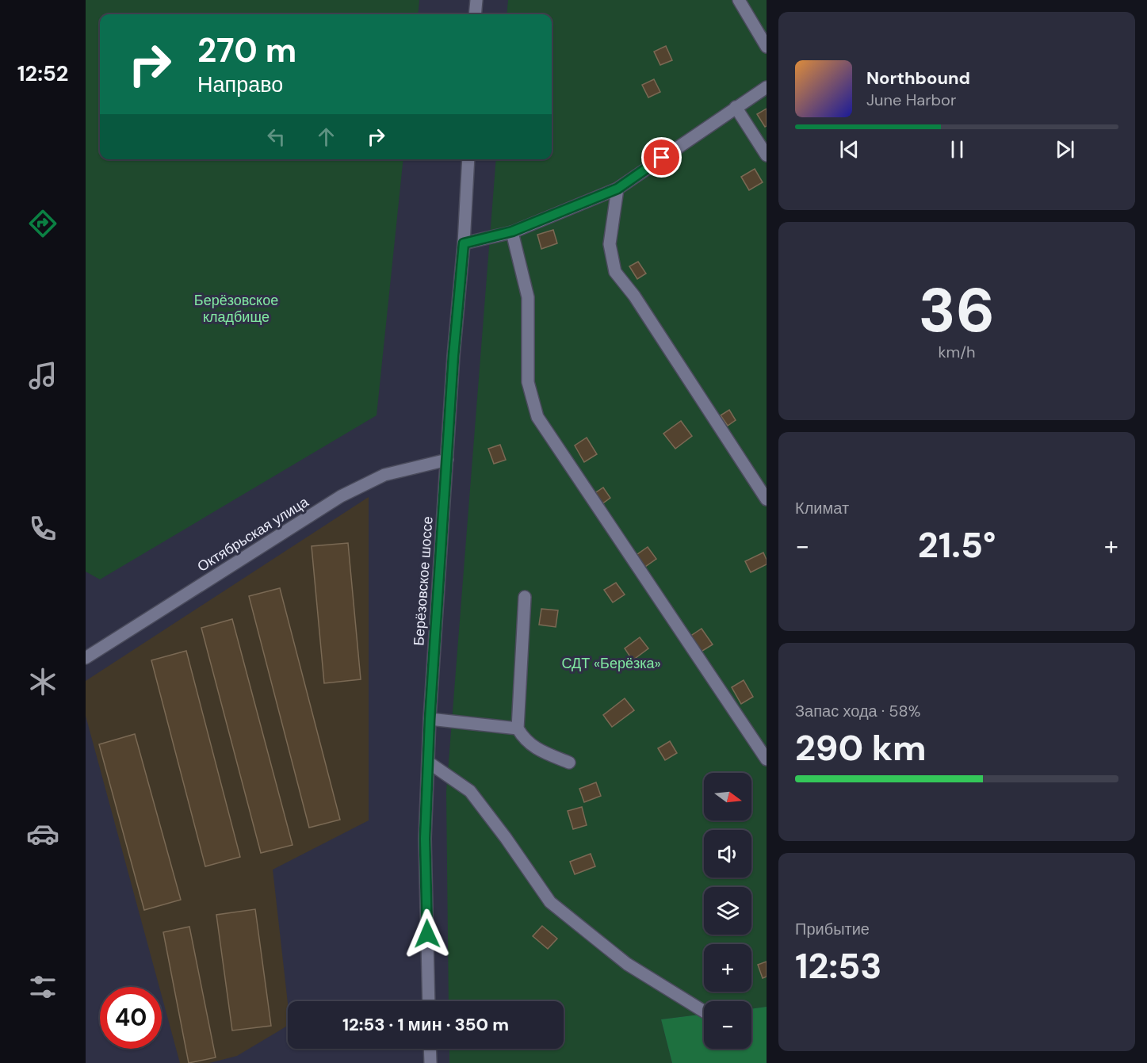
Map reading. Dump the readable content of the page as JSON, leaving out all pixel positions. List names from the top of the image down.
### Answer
{
  "streets": {
    "street": ["Октябрьская улица", "Берёзовское шоссе"]
  },
  "crossings": [
    ["Октябрьская улица", "Берёзовское шоссе"]
  ],
  "parks": ["Берёзовское кладбище", "СДТ «Берёзка»"],
  "north": "right",
  "page": {
    "tabs": "12:52",
    "turn": ["270 m", "Направо"],
    "song": ["Northbound", "June Harbor"],
    "tile": [
      ["36", "km/h"],
      "Климат",
      ["Запас хода · 58%", "290 km"],
      ["Прибытие", "12:53"]
    ],
    "heat": ["−", "21.5°", "+"],
    "map_buttons": ["+", "−"],
    "limit": "40",
    "trip": "12:53 · 1 мин · 350 m"
  }
}
